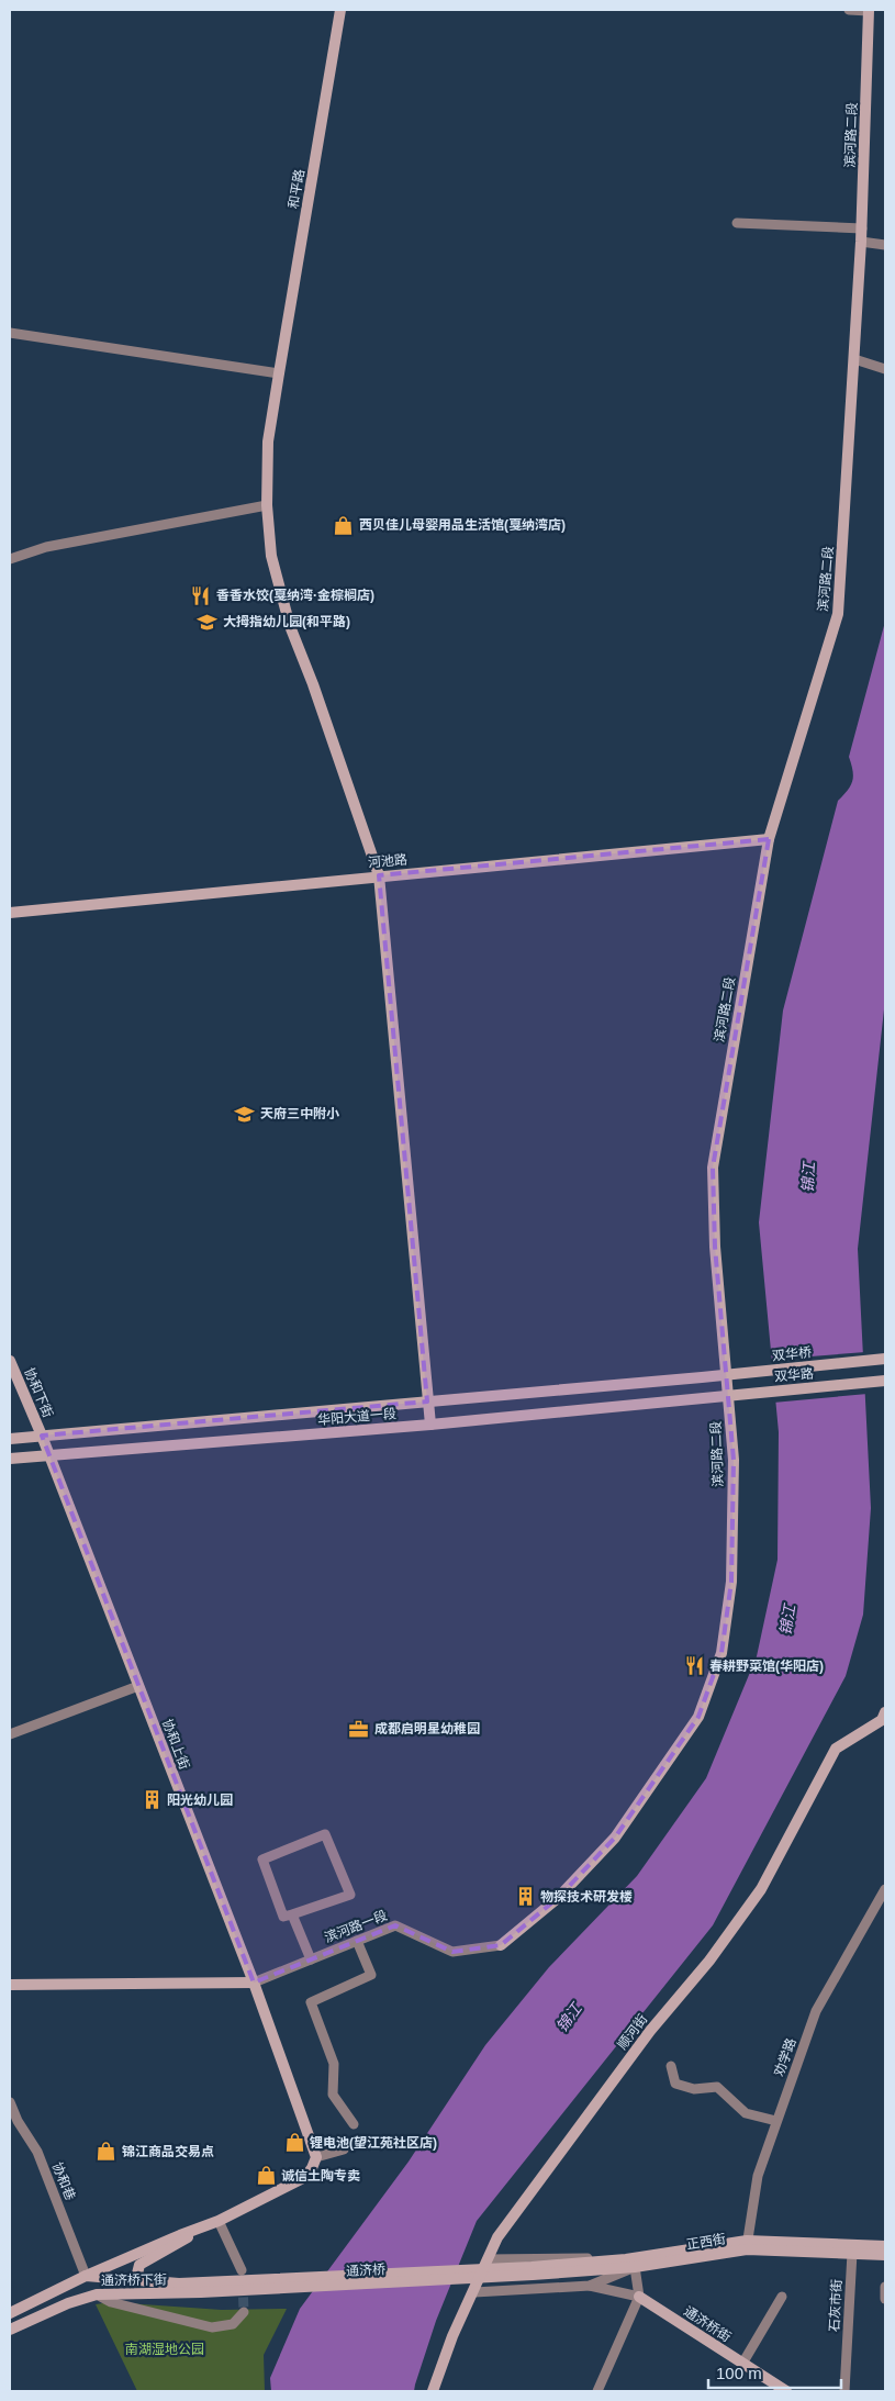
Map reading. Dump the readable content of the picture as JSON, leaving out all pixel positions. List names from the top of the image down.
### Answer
{
  "streets": {
    "street": [
      "滨河路二段",
      "和平路",
      "河池路",
      "双华桥",
      "双华路",
      "协和下街",
      "华阳大道一段",
      "协和上街",
      "滨河路一段",
      "顺河街",
      "劝学路",
      "协和巷",
      "通济桥",
      "通济桥下街",
      "石灰市街",
      "通济桥街"
    ]
  },
  "crossings": [
    ["滨河路二段", "河池路"],
    ["滨河路二段", "滨河路一段"],
    ["和平路", "河池路"],
    ["和平路", "华阳大道一段"],
    ["双华桥", "华阳大道一段"],
    ["双华路", "华阳大道一段"],
    ["协和下街", "华阳大道一段"],
    ["协和下街", "协和上街"],
    ["华阳大道一段", "协和上街"],
    ["协和上街", "滨河路一段"],
    ["协和上街", "通济桥下街"],
    ["协和巷", "通济桥下街"],
    ["通济桥", "通济桥下街"]
  ],
  "water": ["锦江"],
  "parks": ["南湖湿地公园"],
  "places": {
    "shop": [
      "西贝佳儿母婴用品生活馆(戛纳湾店)",
      "锂电池(望江苑社区店)",
      "锦江商品交易点",
      "诚信土陶专卖"
    ],
    "restaurant": ["香香水饺(戛纳湾·金棕榈店)", "春耕野菜馆(华阳店)"],
    "school or university": ["大拇指幼儿园(和平路)", "天府三中附小"],
    "office": ["成都启明星幼稚园"],
    "building": ["阳光幼儿园", "物探技术研发楼"]
  },
  "scale_bar": "100 m"
}
